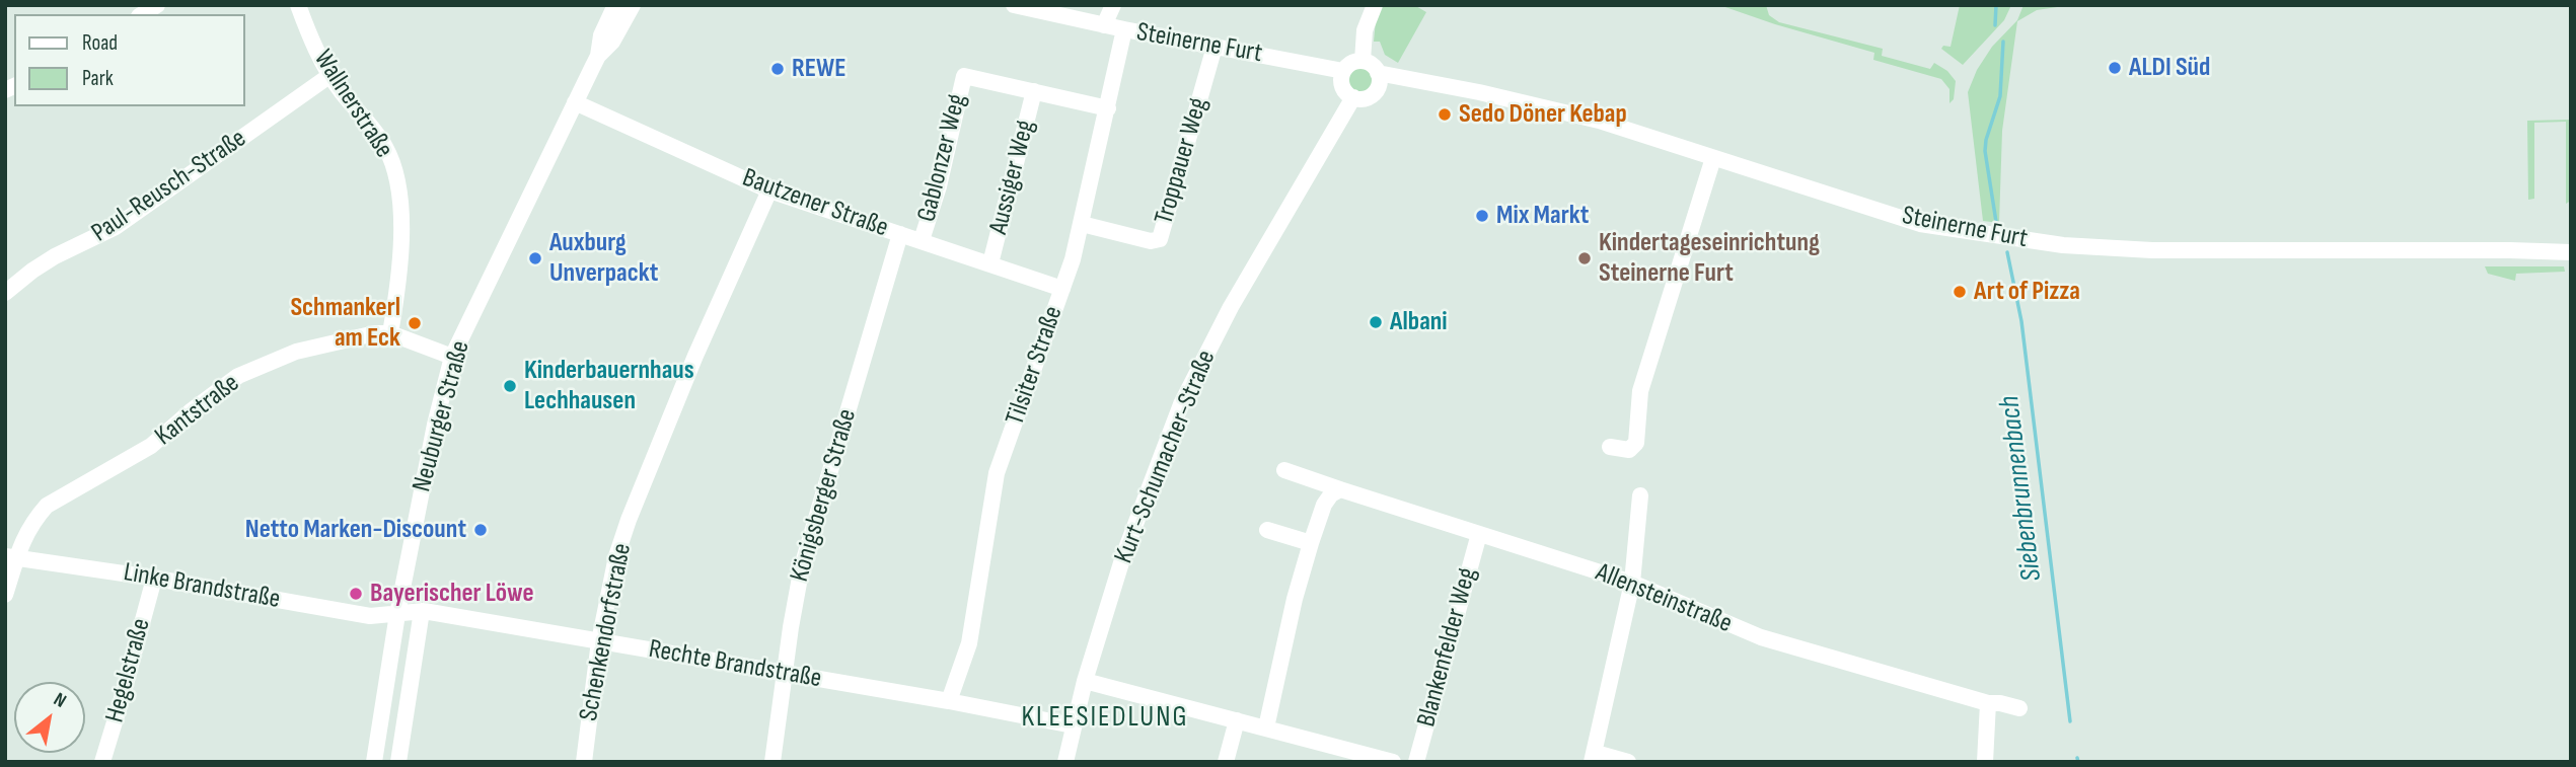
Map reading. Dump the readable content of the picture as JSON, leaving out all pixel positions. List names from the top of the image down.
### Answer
{
  "streets": {
    "street": [
      "Steinerne Furt",
      "Wallnerstraße",
      "Gablonzer Weg",
      "Troppauer Weg",
      "Aussiger Weg",
      "Paul-Reusch-Straße",
      "Bautzener Straße",
      "Tilsiter Straße",
      "Kantstraße",
      "Neuburger Straße",
      "Kurt-Schumacher-Straße",
      "Königsberger Straße",
      "Linke Brandstraße",
      "Allensteinstraße",
      "Schenkendorfstraße",
      "Blankenfelder Weg",
      "Rechte Brandstraße",
      "Hegelstraße"
    ]
  },
  "crossings": [
    ["Steinerne Furt", "Troppauer Weg"],
    ["Steinerne Furt", "Tilsiter Straße"],
    ["Steinerne Furt", "Kurt-Schumacher-Straße"],
    ["Wallnerstraße", "Paul-Reusch-Straße"],
    ["Wallnerstraße", "Kantstraße"],
    ["Gablonzer Weg", "Aussiger Weg"],
    ["Gablonzer Weg", "Bautzener Straße"],
    ["Troppauer Weg", "Tilsiter Straße"],
    ["Aussiger Weg", "Bautzener Straße"],
    ["Bautzener Straße", "Tilsiter Straße"],
    ["Bautzener Straße", "Neuburger Straße"],
    ["Bautzener Straße", "Königsberger Straße"],
    ["Bautzener Straße", "Schenkendorfstraße"],
    ["Tilsiter Straße", "Rechte Brandstraße"],
    ["Kantstraße", "Neuburger Straße"],
    ["Kantstraße", "Linke Brandstraße"],
    ["Neuburger Straße", "Linke Brandstraße"],
    ["Neuburger Straße", "Rechte Brandstraße"],
    ["Kurt-Schumacher-Straße", "Rechte Brandstraße"],
    ["Königsberger Straße", "Rechte Brandstraße"],
    ["Linke Brandstraße", "Rechte Brandstraße"],
    ["Linke Brandstraße", "Hegelstraße"],
    ["Allensteinstraße", "Blankenfelder Weg"],
    ["Schenkendorfstraße", "Rechte Brandstraße"]
  ],
  "districts": ["KLEESIEDLUNG"],
  "water": ["Siebenbrunnenbach"],
  "places": [
    "ALDI Süd",
    "REWE",
    "Sedo Döner Kebap",
    "Mix Markt",
    "Auxburg Unverpackt",
    "Kindertageseinrichtung Steinerne Furt",
    "Art of Pizza",
    "Albani",
    "Schmankerl am Eck",
    "Kinderbauernhaus Lechhausen",
    "Netto Marken-Discount",
    "Bayerischer Löwe"
  ],
  "legend": ["Road", "Park"],
  "north": "top right"
}
